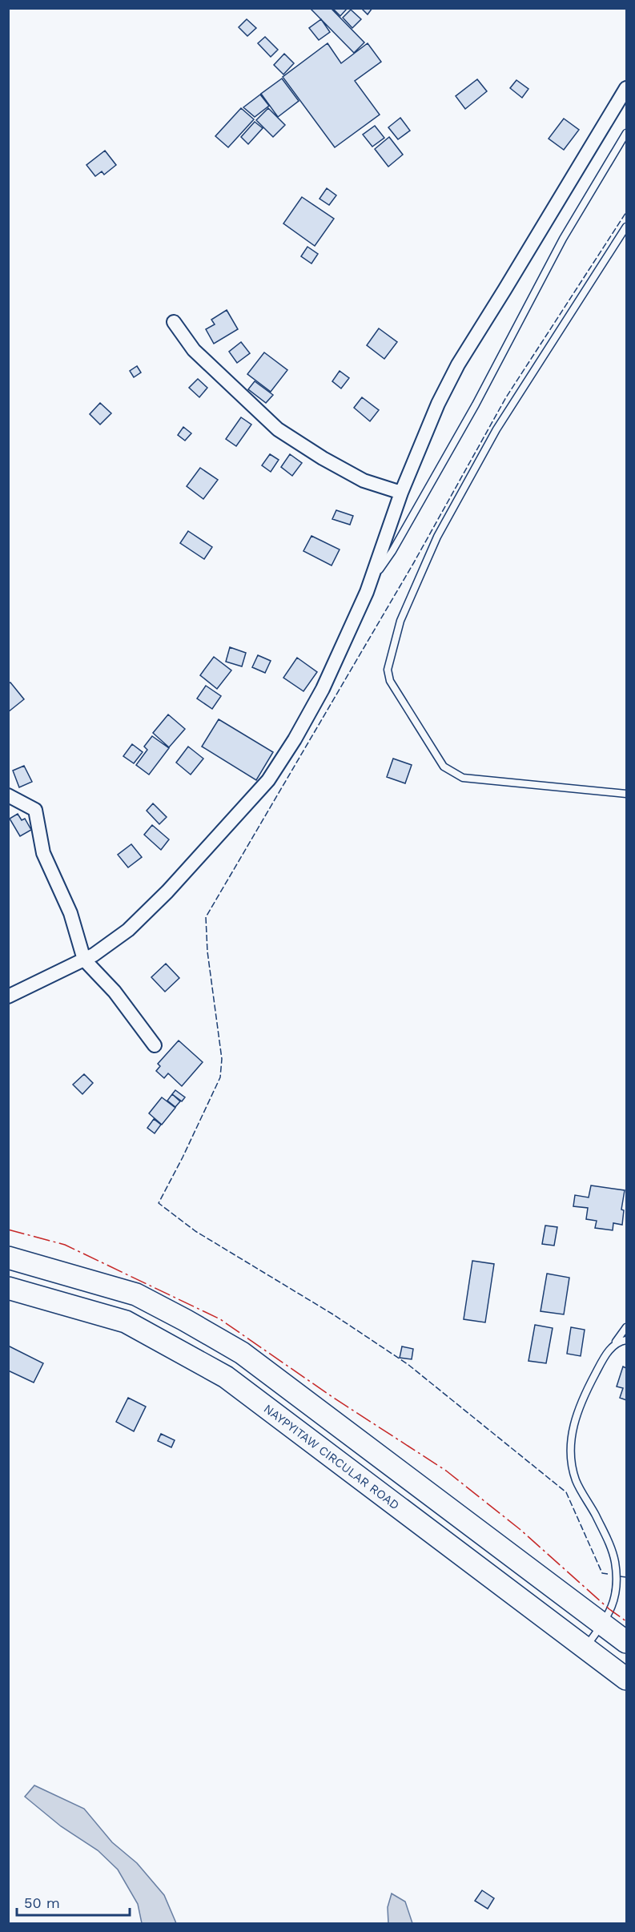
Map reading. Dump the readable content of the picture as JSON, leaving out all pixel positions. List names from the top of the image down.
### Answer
{
  "streets": {
    "main road": ["NAYPYITAW CIRCULAR ROAD"]
  },
  "scale_bar": "50 m"
}
